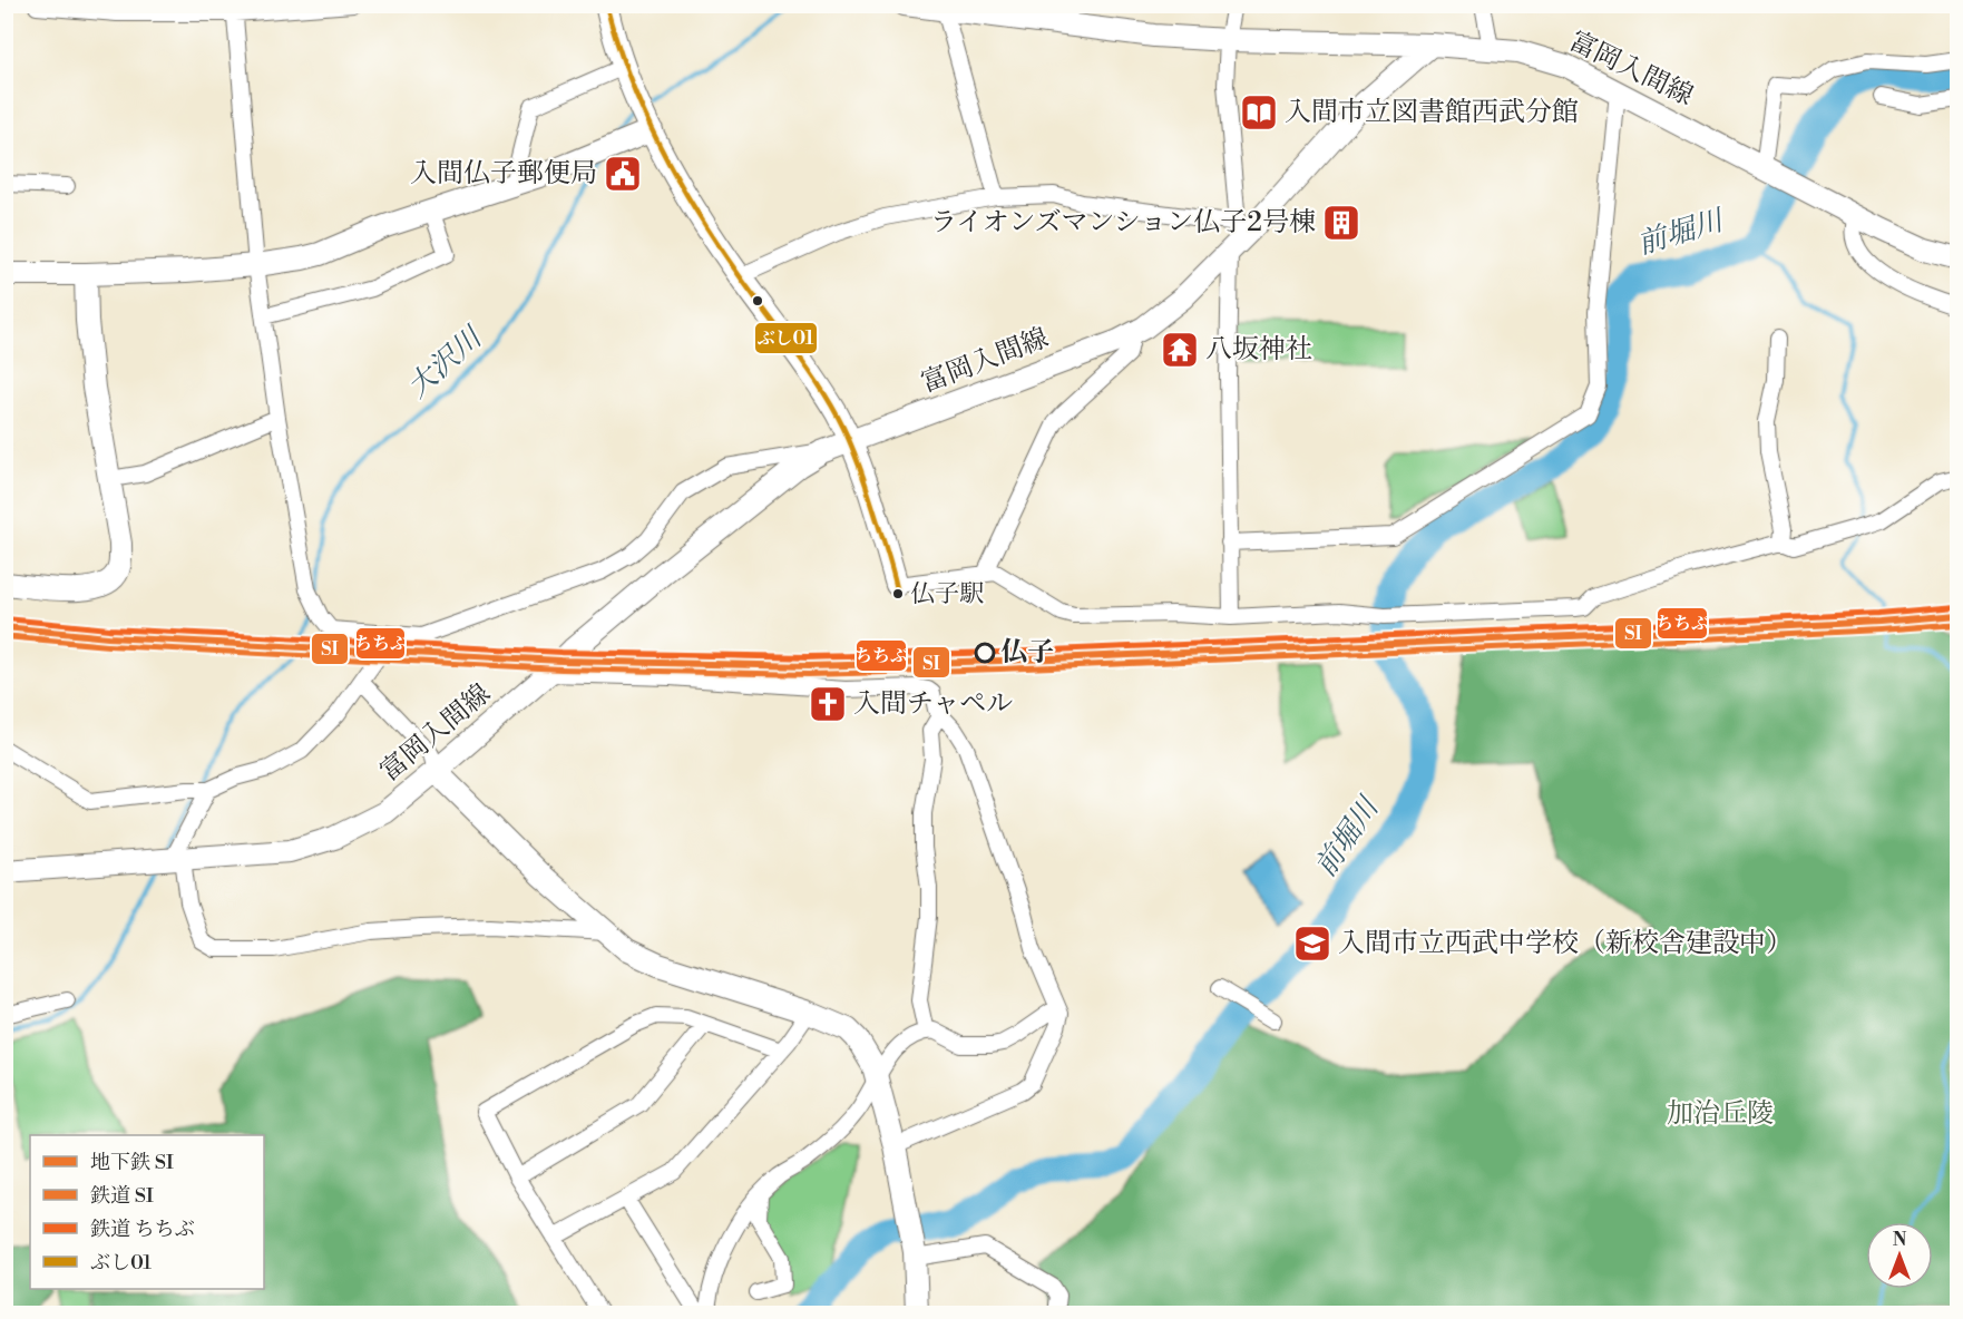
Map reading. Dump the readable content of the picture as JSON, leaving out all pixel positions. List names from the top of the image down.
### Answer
{
  "streets": {
    "street": ["富岡入間線"]
  },
  "water": ["前堀川", "大沢川"],
  "parks": ["加治丘陵"],
  "places": {
    "library": ["入間市立図書館西武分館"],
    "public building": ["入間仏子郵便局"],
    "building": ["ライオンズマンション仏子2号棟"],
    "temple": ["八坂神社"],
    "other": ["仏子駅", "仏子"],
    "church": ["入間チャペル"],
    "school or university": ["入間市立西武中学校（新校舎建設中）"]
  },
  "lines": [
    "transit line ぶし01",
    "rail line ちちぶ",
    "metro line SI",
    "rail line SI"
  ],
  "legend": [
    "地下鉄 SI",
    "鉄道 SI",
    "鉄道 ちちぶ",
    "ぶし01"
  ],
  "north": "top"
}
